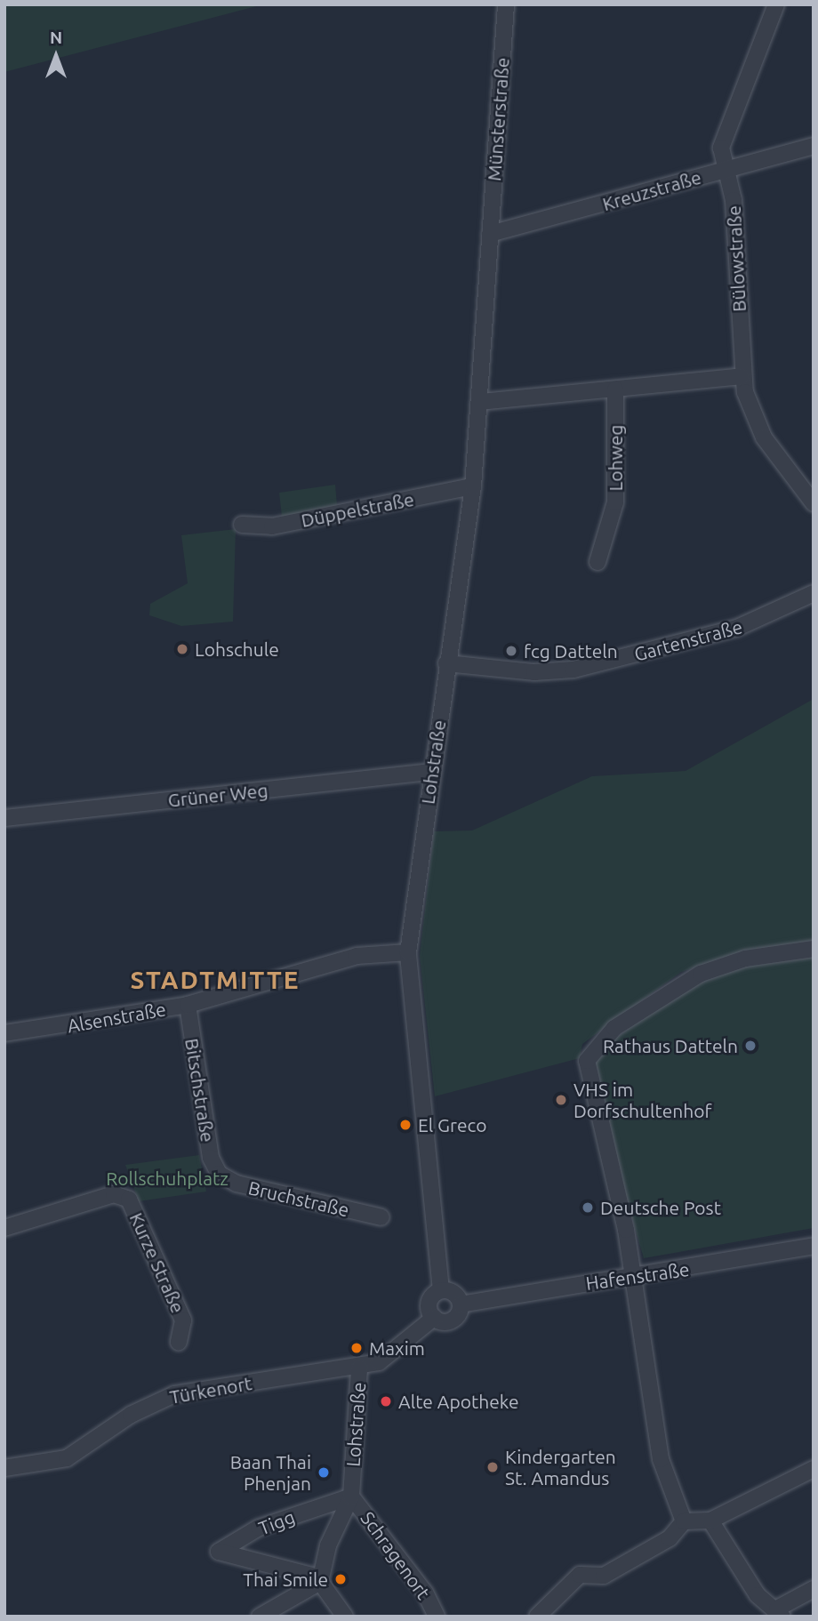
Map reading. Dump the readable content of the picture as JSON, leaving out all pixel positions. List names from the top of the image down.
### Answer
{
  "streets": {
    "street": [
      "Münsterstraße",
      "Kreuzstraße",
      "Bülowstraße",
      "Lohweg",
      "Düppelstraße",
      "Gartenstraße",
      "Lohstraße",
      "Grüner Weg",
      "Alsenstraße",
      "Bitschstraße",
      "Bruchstraße",
      "Kurze Straße",
      "Hafenstraße",
      "Türkenort",
      "Tigg",
      "Schragenort"
    ]
  },
  "crossings": [
    ["Münsterstraße", "Kreuzstraße"],
    ["Münsterstraße", "Lohstraße"],
    ["Kreuzstraße", "Bülowstraße"],
    ["Kreuzstraße", "Lohstraße"],
    ["Düppelstraße", "Lohstraße"],
    ["Gartenstraße", "Lohstraße"],
    ["Lohstraße", "Grüner Weg"],
    ["Lohstraße", "Alsenstraße"],
    ["Lohstraße", "Hafenstraße"],
    ["Lohstraße", "Türkenort"],
    ["Lohstraße", "Tigg"],
    ["Lohstraße", "Schragenort"],
    ["Alsenstraße", "Bitschstraße"],
    ["Bitschstraße", "Bruchstraße"],
    ["Tigg", "Schragenort"]
  ],
  "districts": ["STADTMITTE"],
  "parks": ["Rollschuhplatz"],
  "places": [
    "Lohschule",
    "fcg Datteln",
    "Rathaus Datteln",
    "VHS im Dorfschultenhof",
    "El Greco",
    "Deutsche Post",
    "Maxim",
    "Alte Apotheke",
    "Kindergarten St. Amandus",
    "Baan Thai Phenjan",
    "Thai Smile"
  ],
  "north": "top"
}
